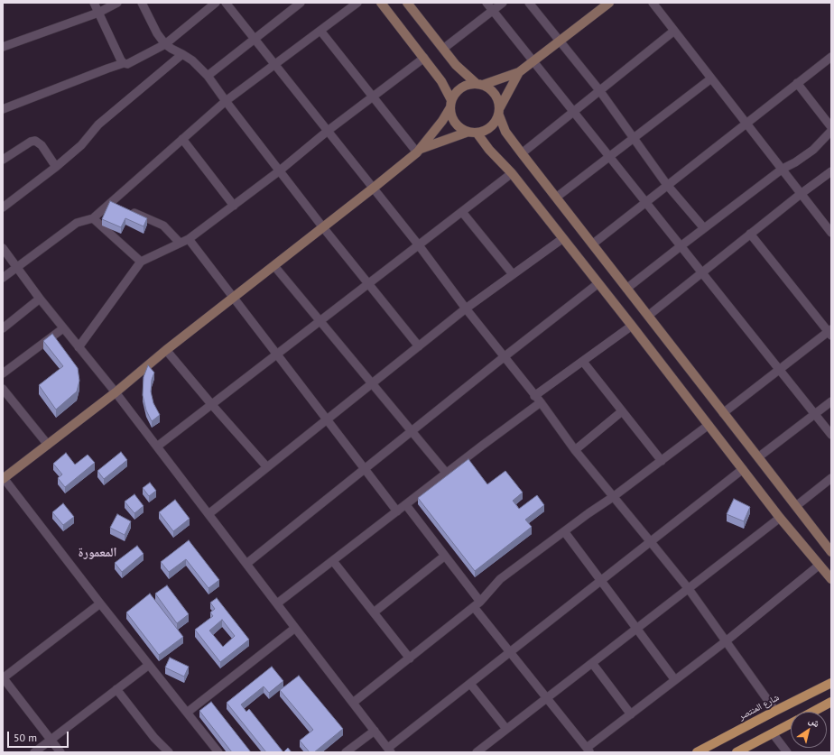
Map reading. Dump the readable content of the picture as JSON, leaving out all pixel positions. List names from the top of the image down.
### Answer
{
  "streets": {
    "main road": ["شارع المنتصر"]
  },
  "districts": ["المعمورة"],
  "scale_bar": "50 m",
  "north": "top right"
}
